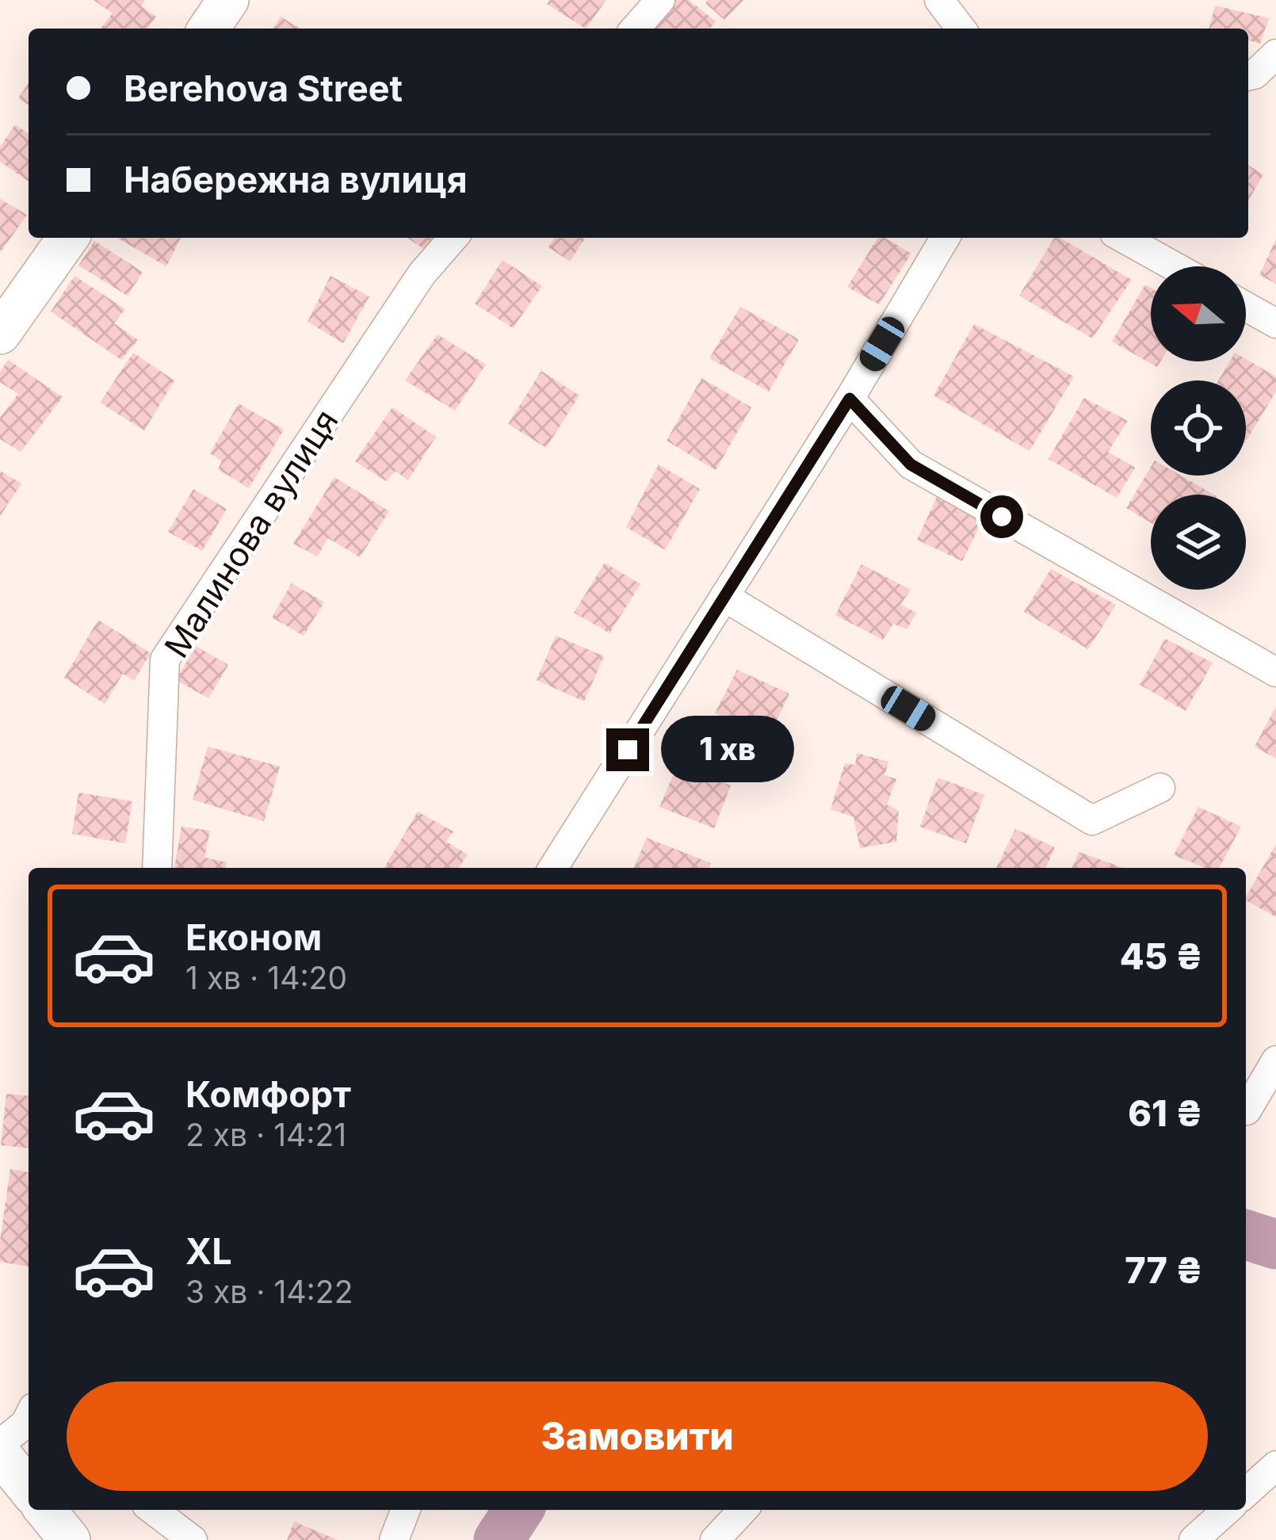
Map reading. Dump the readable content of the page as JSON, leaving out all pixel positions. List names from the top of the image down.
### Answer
{
  "streets": {
    "street": ["Малинова вулиця"]
  },
  "north": "left",
  "page": {
    "banner": ["Berehova Street", "Набережна вулиця"],
    "bubble": "1 хв",
    "list": [
      {
        "name": "Економ",
        "note": "1 хв · 14:20",
        "value": "45 ₴"
      },
      {
        "name": "Комфорт",
        "note": "2 хв · 14:21",
        "value": "61 ₴"
      },
      {
        "name": "XL",
        "note": "3 хв · 14:22",
        "value": "77 ₴"
      }
    ],
    "buttons": "Замовити"
  }
}
